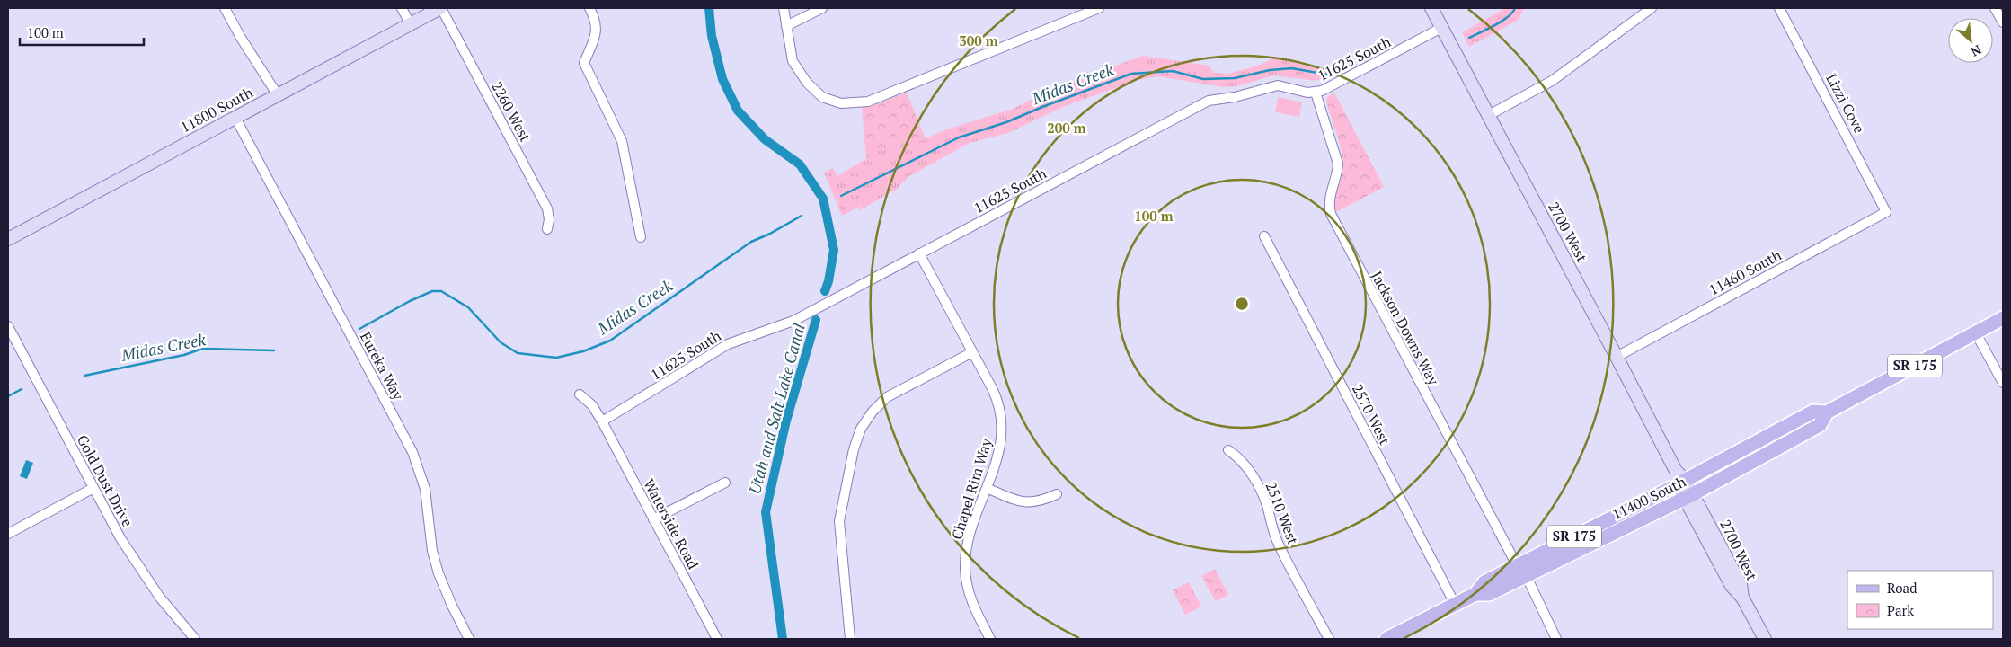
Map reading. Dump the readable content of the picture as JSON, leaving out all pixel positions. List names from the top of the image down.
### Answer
{
  "streets": {
    "main road": [
      "11800 South",
      "2700 West",
      "SR 175",
      "11400 South"
    ],
    "street": [
      "11625 South",
      "Lizzi Cove",
      "2260 West",
      "11460 South",
      "Jackson Downs Way",
      "Eureka Way",
      "2570 West",
      "Gold Dust Drive",
      "Chapel Rim Way",
      "2510 West",
      "Waterside Road"
    ]
  },
  "crossings": [
    ["11625 South", "2700 West"],
    ["11625 South", "Jackson Downs Way"],
    ["11625 South", "Chapel Rim Way"],
    ["11625 South", "Waterside Road"],
    ["Lizzi Cove", "11460 South"],
    ["11800 South", "2260 West"],
    ["11800 South", "Eureka Way"],
    ["2700 West", "11460 South"],
    ["2700 West", "11400 South"],
    ["Jackson Downs Way", "11400 South"],
    ["2570 West", "11400 South"]
  ],
  "water": ["Midas Creek", "Utah and Salt Lake Canal"],
  "legend": ["Road", "Park"],
  "scale_bar": "100 m",
  "north": "bottom right",
  "rings": ["300 m", "200 m", "100 m"]
}
